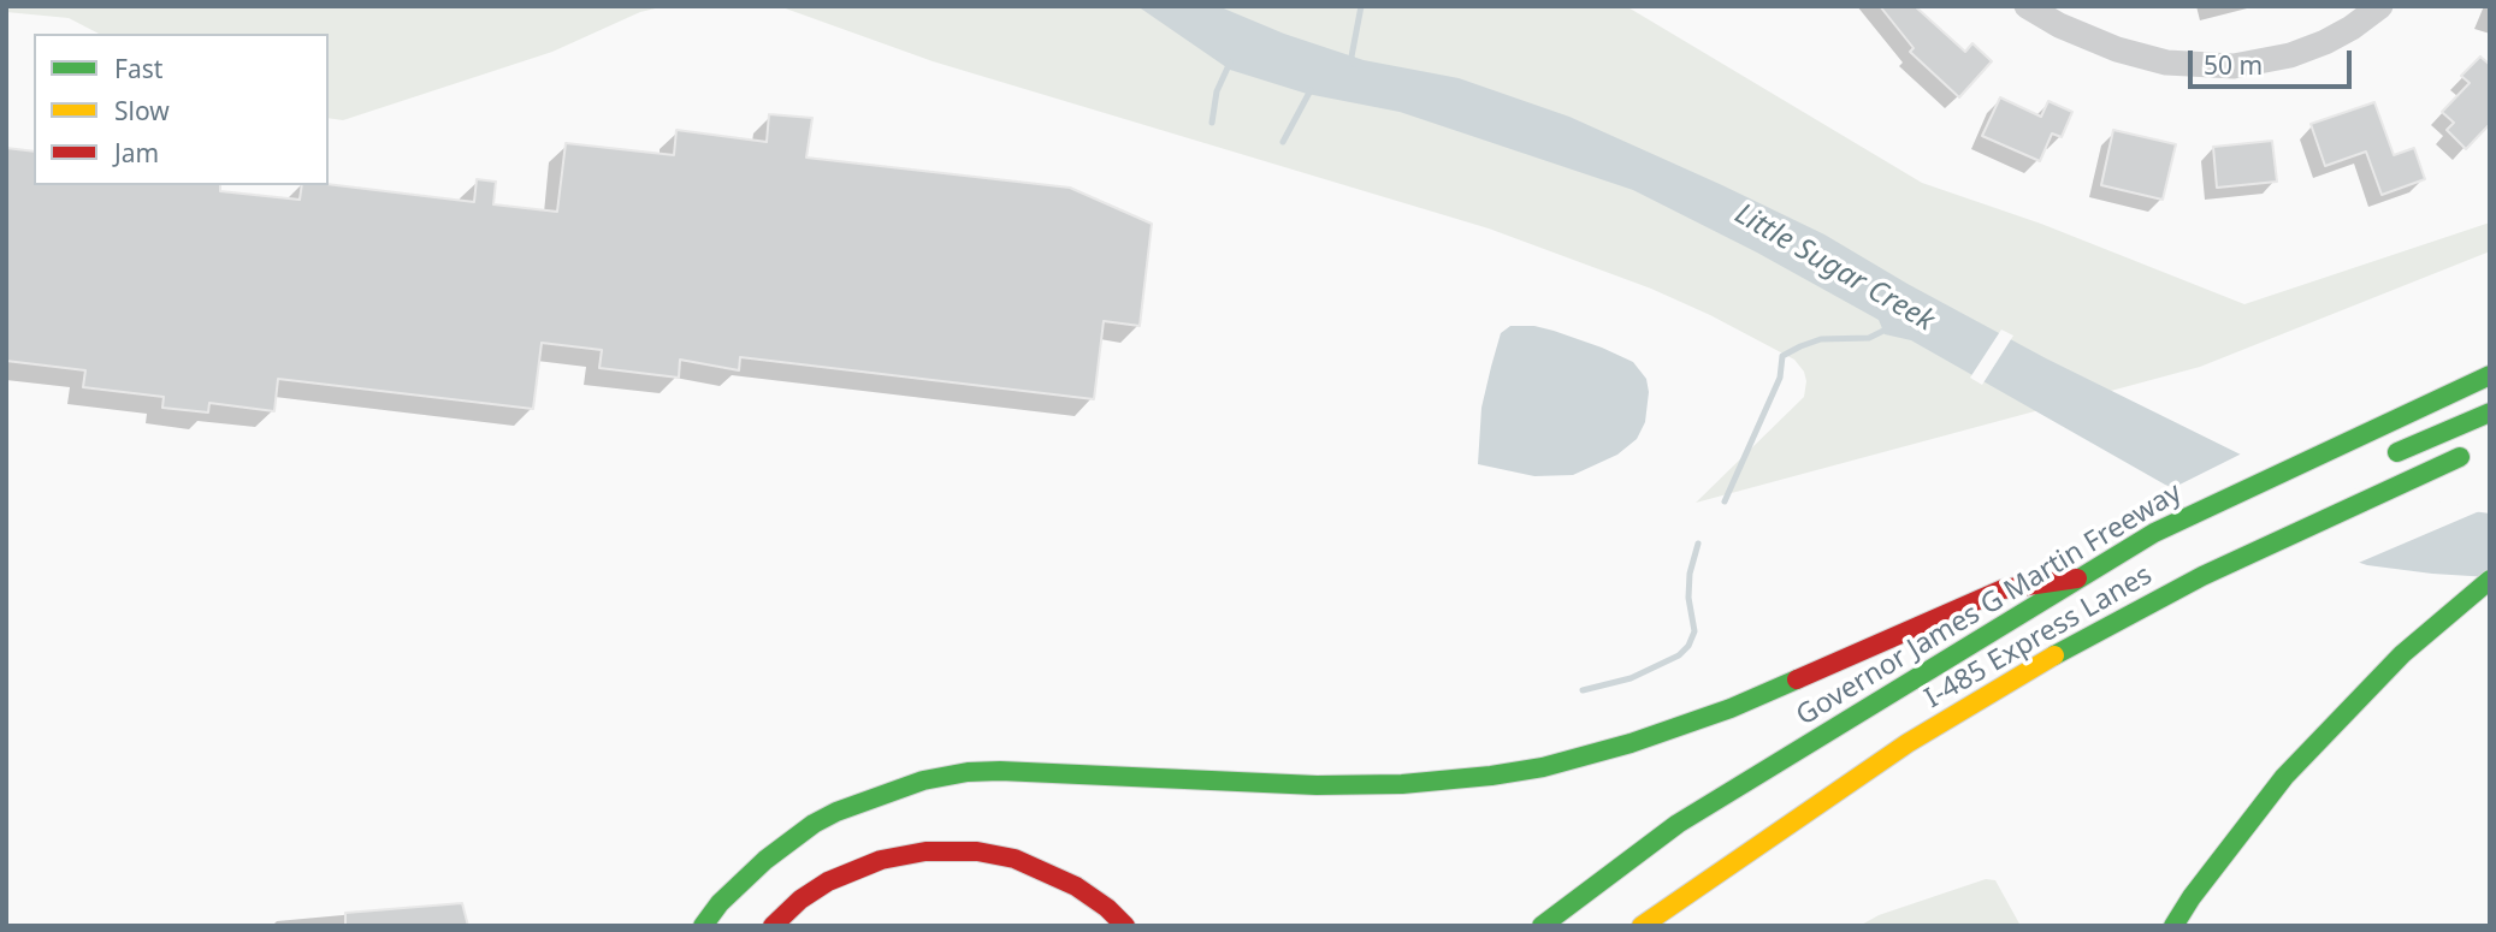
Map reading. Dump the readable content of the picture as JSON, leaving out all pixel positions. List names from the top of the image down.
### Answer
{
  "streets": {
    "highway": ["Governor James G Martin Freeway", "I-485 Express Lanes"]
  },
  "water": ["Little Sugar Creek"],
  "legend": ["Fast", "Slow", "Jam"],
  "scale_bar": "50 m"
}
